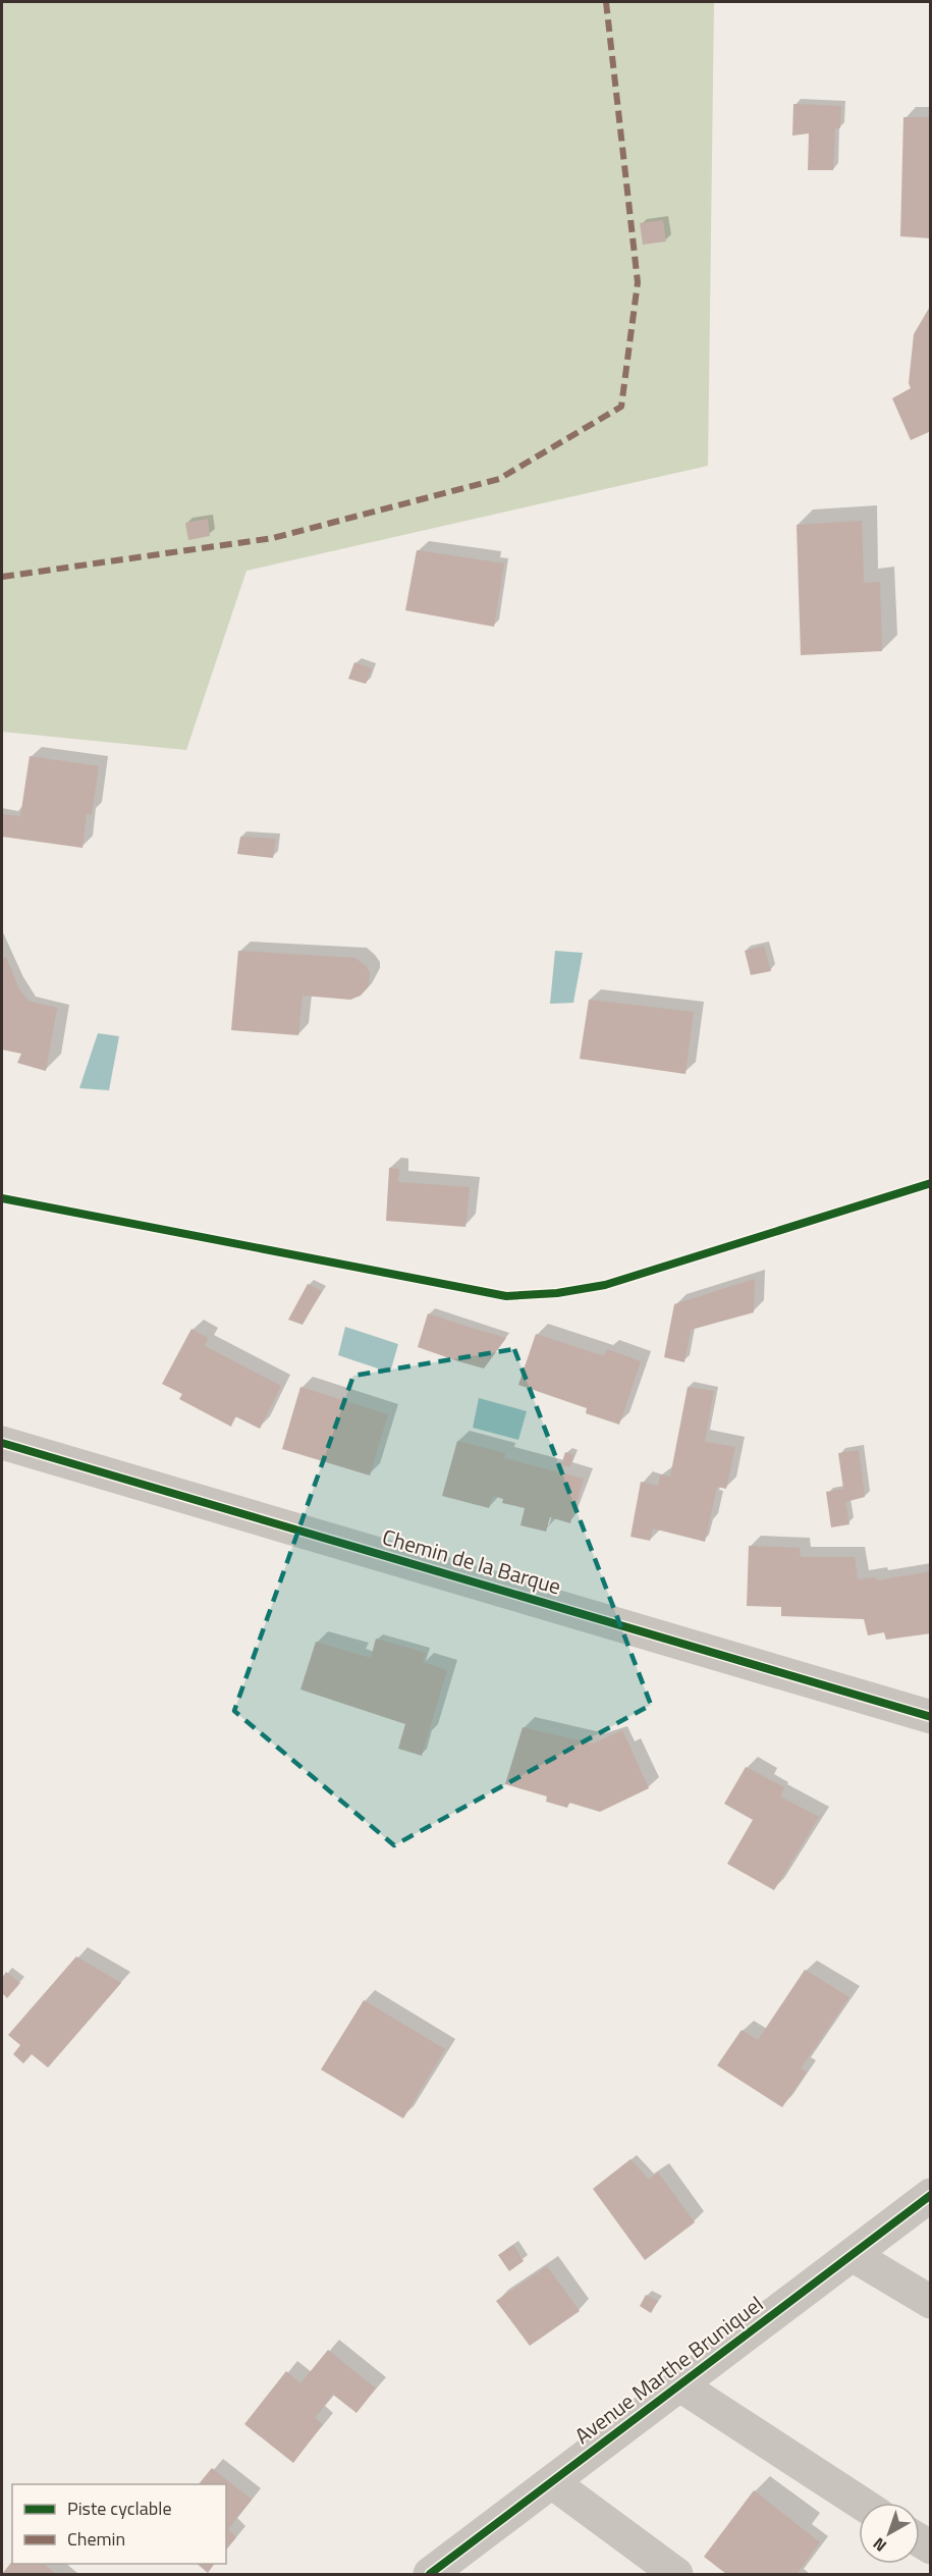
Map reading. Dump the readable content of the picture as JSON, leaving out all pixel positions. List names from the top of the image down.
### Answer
{
  "streets": {
    "street": ["Chemin de la Barque", "Avenue Marthe Bruniquel"]
  },
  "legend": ["Piste cyclable", "Chemin"],
  "north": "bottom left"
}
